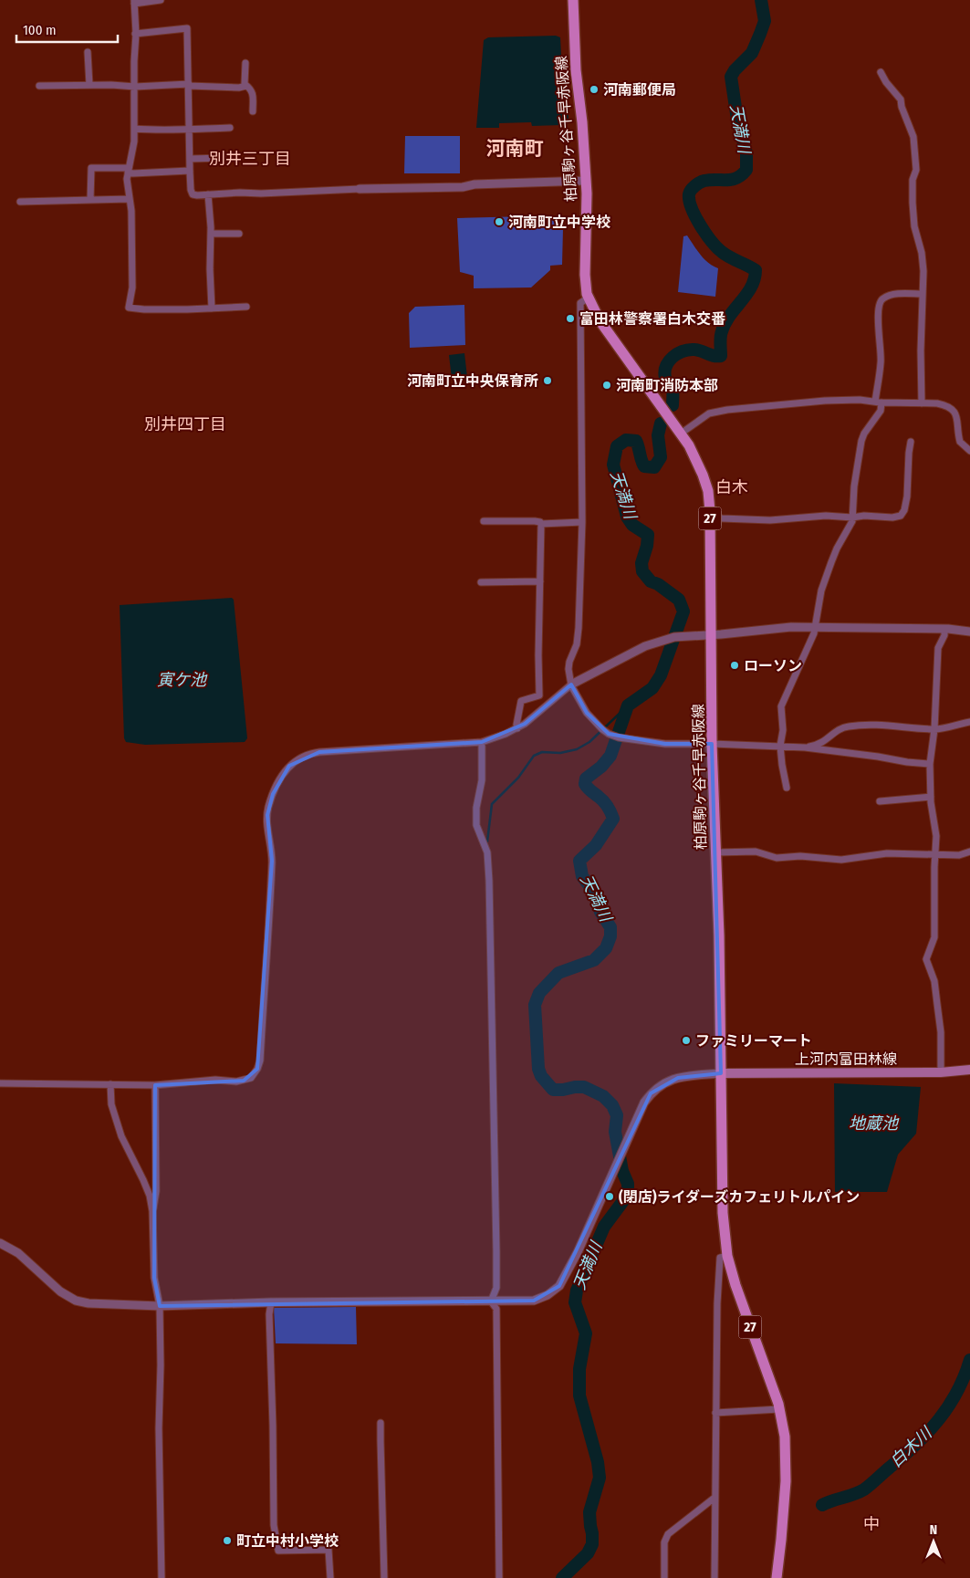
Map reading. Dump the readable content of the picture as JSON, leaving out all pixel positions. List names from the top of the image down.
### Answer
{
  "streets": {
    "main road": ["柏原駒ヶ谷千早赤阪線", "27", "上河内富田林線"]
  },
  "crossings": [
    ["柏原駒ヶ谷千早赤阪線", "上河内富田林線"]
  ],
  "districts": [
    "河南町",
    "別井三丁目",
    "別井四丁目",
    "白木",
    "中"
  ],
  "water": [
    "天満川",
    "寅ケ池",
    "地蔵池",
    "白木川"
  ],
  "places": [
    "河南郵便局",
    "河南町立中学校",
    "富田林警察署白木交番",
    "河南町立中央保育所",
    "河南町消防本部",
    "ローソン",
    "ファミリーマート",
    "(閉店)ライダーズカフェリトルパイン",
    "町立中村小学校"
  ],
  "scale_bar": "100 m",
  "north": "top"
}
